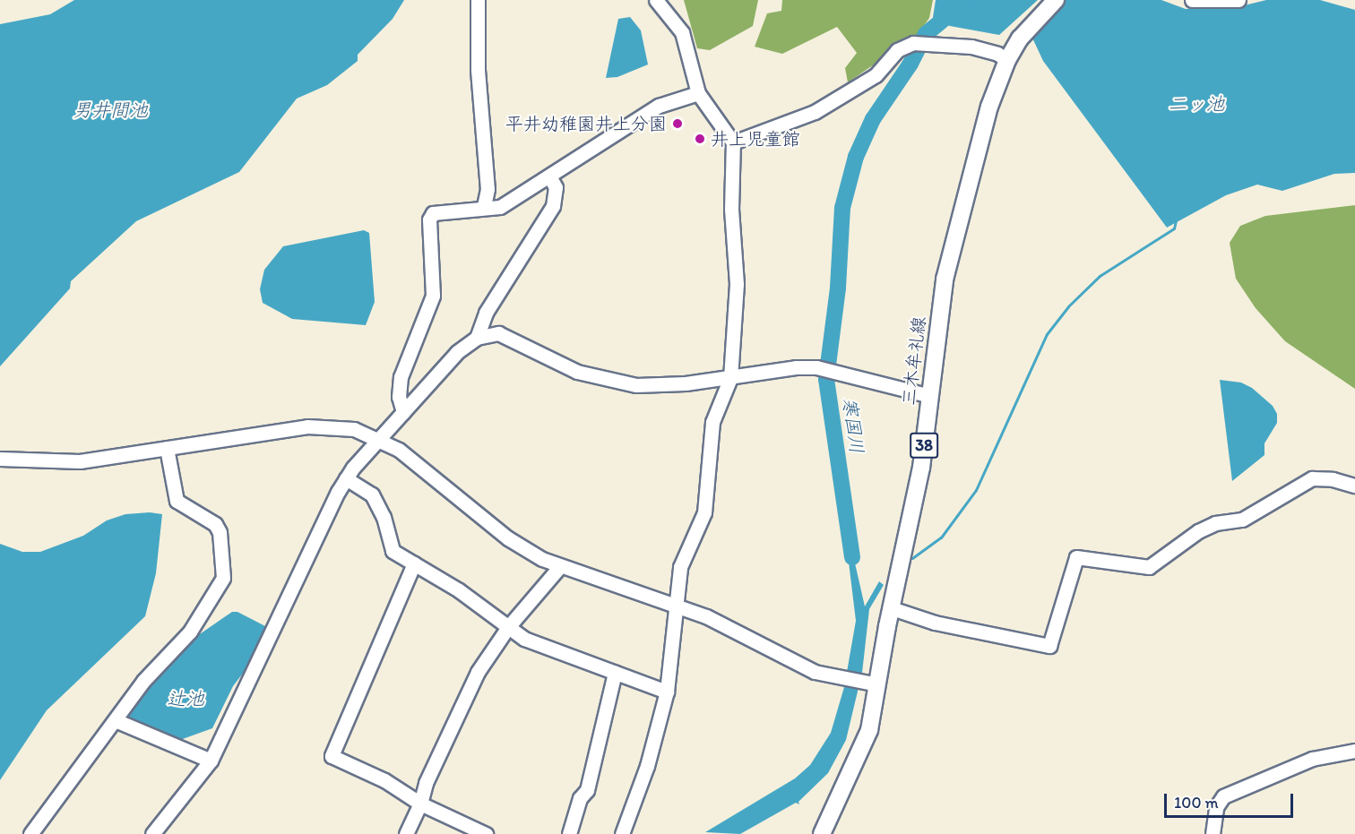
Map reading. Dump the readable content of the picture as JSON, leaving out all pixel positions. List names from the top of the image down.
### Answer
{
  "streets": {
    "main road": ["三木牟礼線", "38"]
  },
  "water": [
    "二ッ池",
    "男井間池",
    "寒国川",
    "辻池"
  ],
  "places": ["平井幼稚園井上分園", "井上児童館"],
  "scale_bar": "100 m"
}
